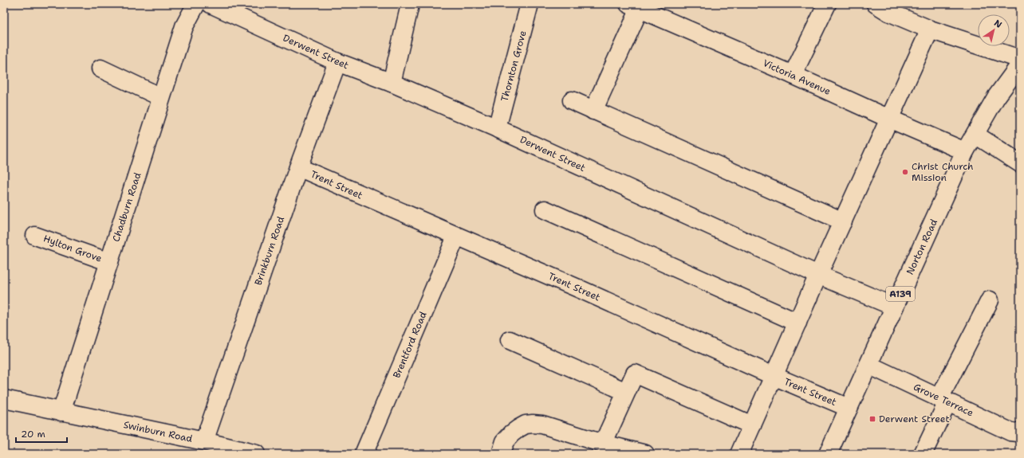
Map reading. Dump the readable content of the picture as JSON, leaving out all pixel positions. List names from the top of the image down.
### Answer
{
  "streets": {
    "street": [
      "Derwent Street",
      "Thornton Grove",
      "Victoria Avenue",
      "Trent Street",
      "Chadburn Road",
      "Norton Road",
      "Hylton Grove",
      "Brinkburn Road",
      "A139",
      "Brentford Road",
      "Grove Terrace",
      "Swinburn Road"
    ]
  },
  "crossings": [
    ["Derwent Street", "Thornton Grove"],
    ["Derwent Street", "Norton Road"],
    ["Derwent Street", "Brinkburn Road"],
    ["Victoria Avenue", "Norton Road"],
    ["Trent Street", "Norton Road"],
    ["Trent Street", "Brinkburn Road"],
    ["Trent Street", "Brentford Road"],
    ["Chadburn Road", "Hylton Grove"],
    ["Chadburn Road", "Swinburn Road"],
    ["Norton Road", "Grove Terrace"],
    ["Brinkburn Road", "Swinburn Road"]
  ],
  "places": {
    "other": ["Christ Church Mission"],
    "transit": ["Derwent Street"]
  },
  "scale_bar": "20 m",
  "north": "top right"
}
